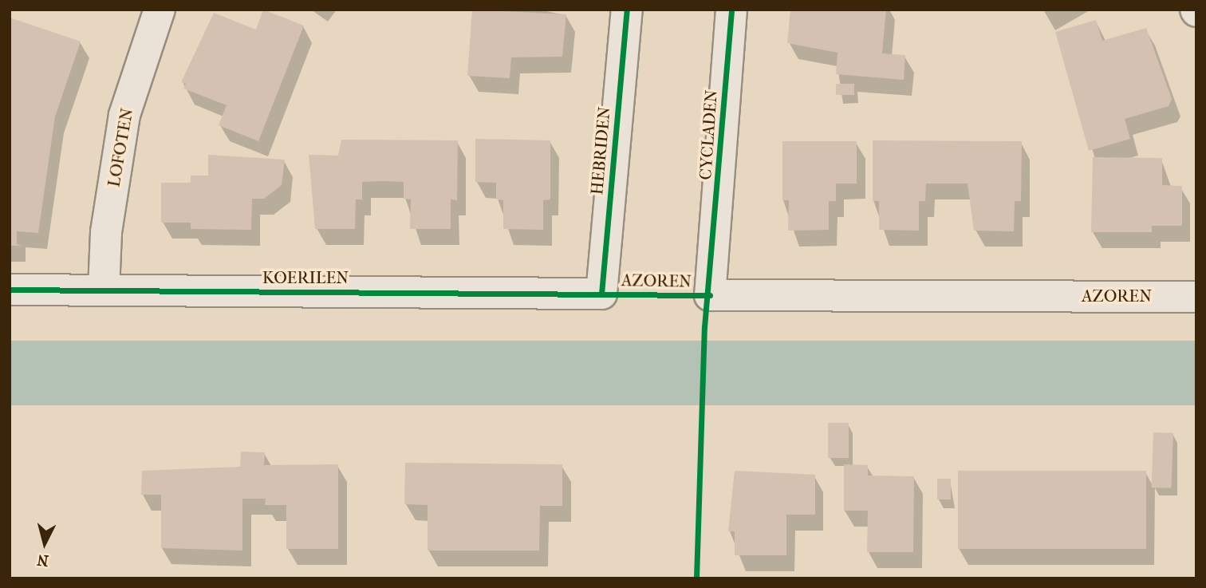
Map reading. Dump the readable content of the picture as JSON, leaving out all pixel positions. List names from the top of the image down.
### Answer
{
  "streets": {
    "street": [
      "CYCLADEN",
      "LOFOTEN",
      "HEBRIDEN",
      "KOERILEN",
      "AZOREN"
    ]
  },
  "crossings": [
    ["CYCLADEN", "AZOREN"],
    ["LOFOTEN", "KOERILEN"],
    ["HEBRIDEN", "KOERILEN"]
  ],
  "north": "bottom"
}
